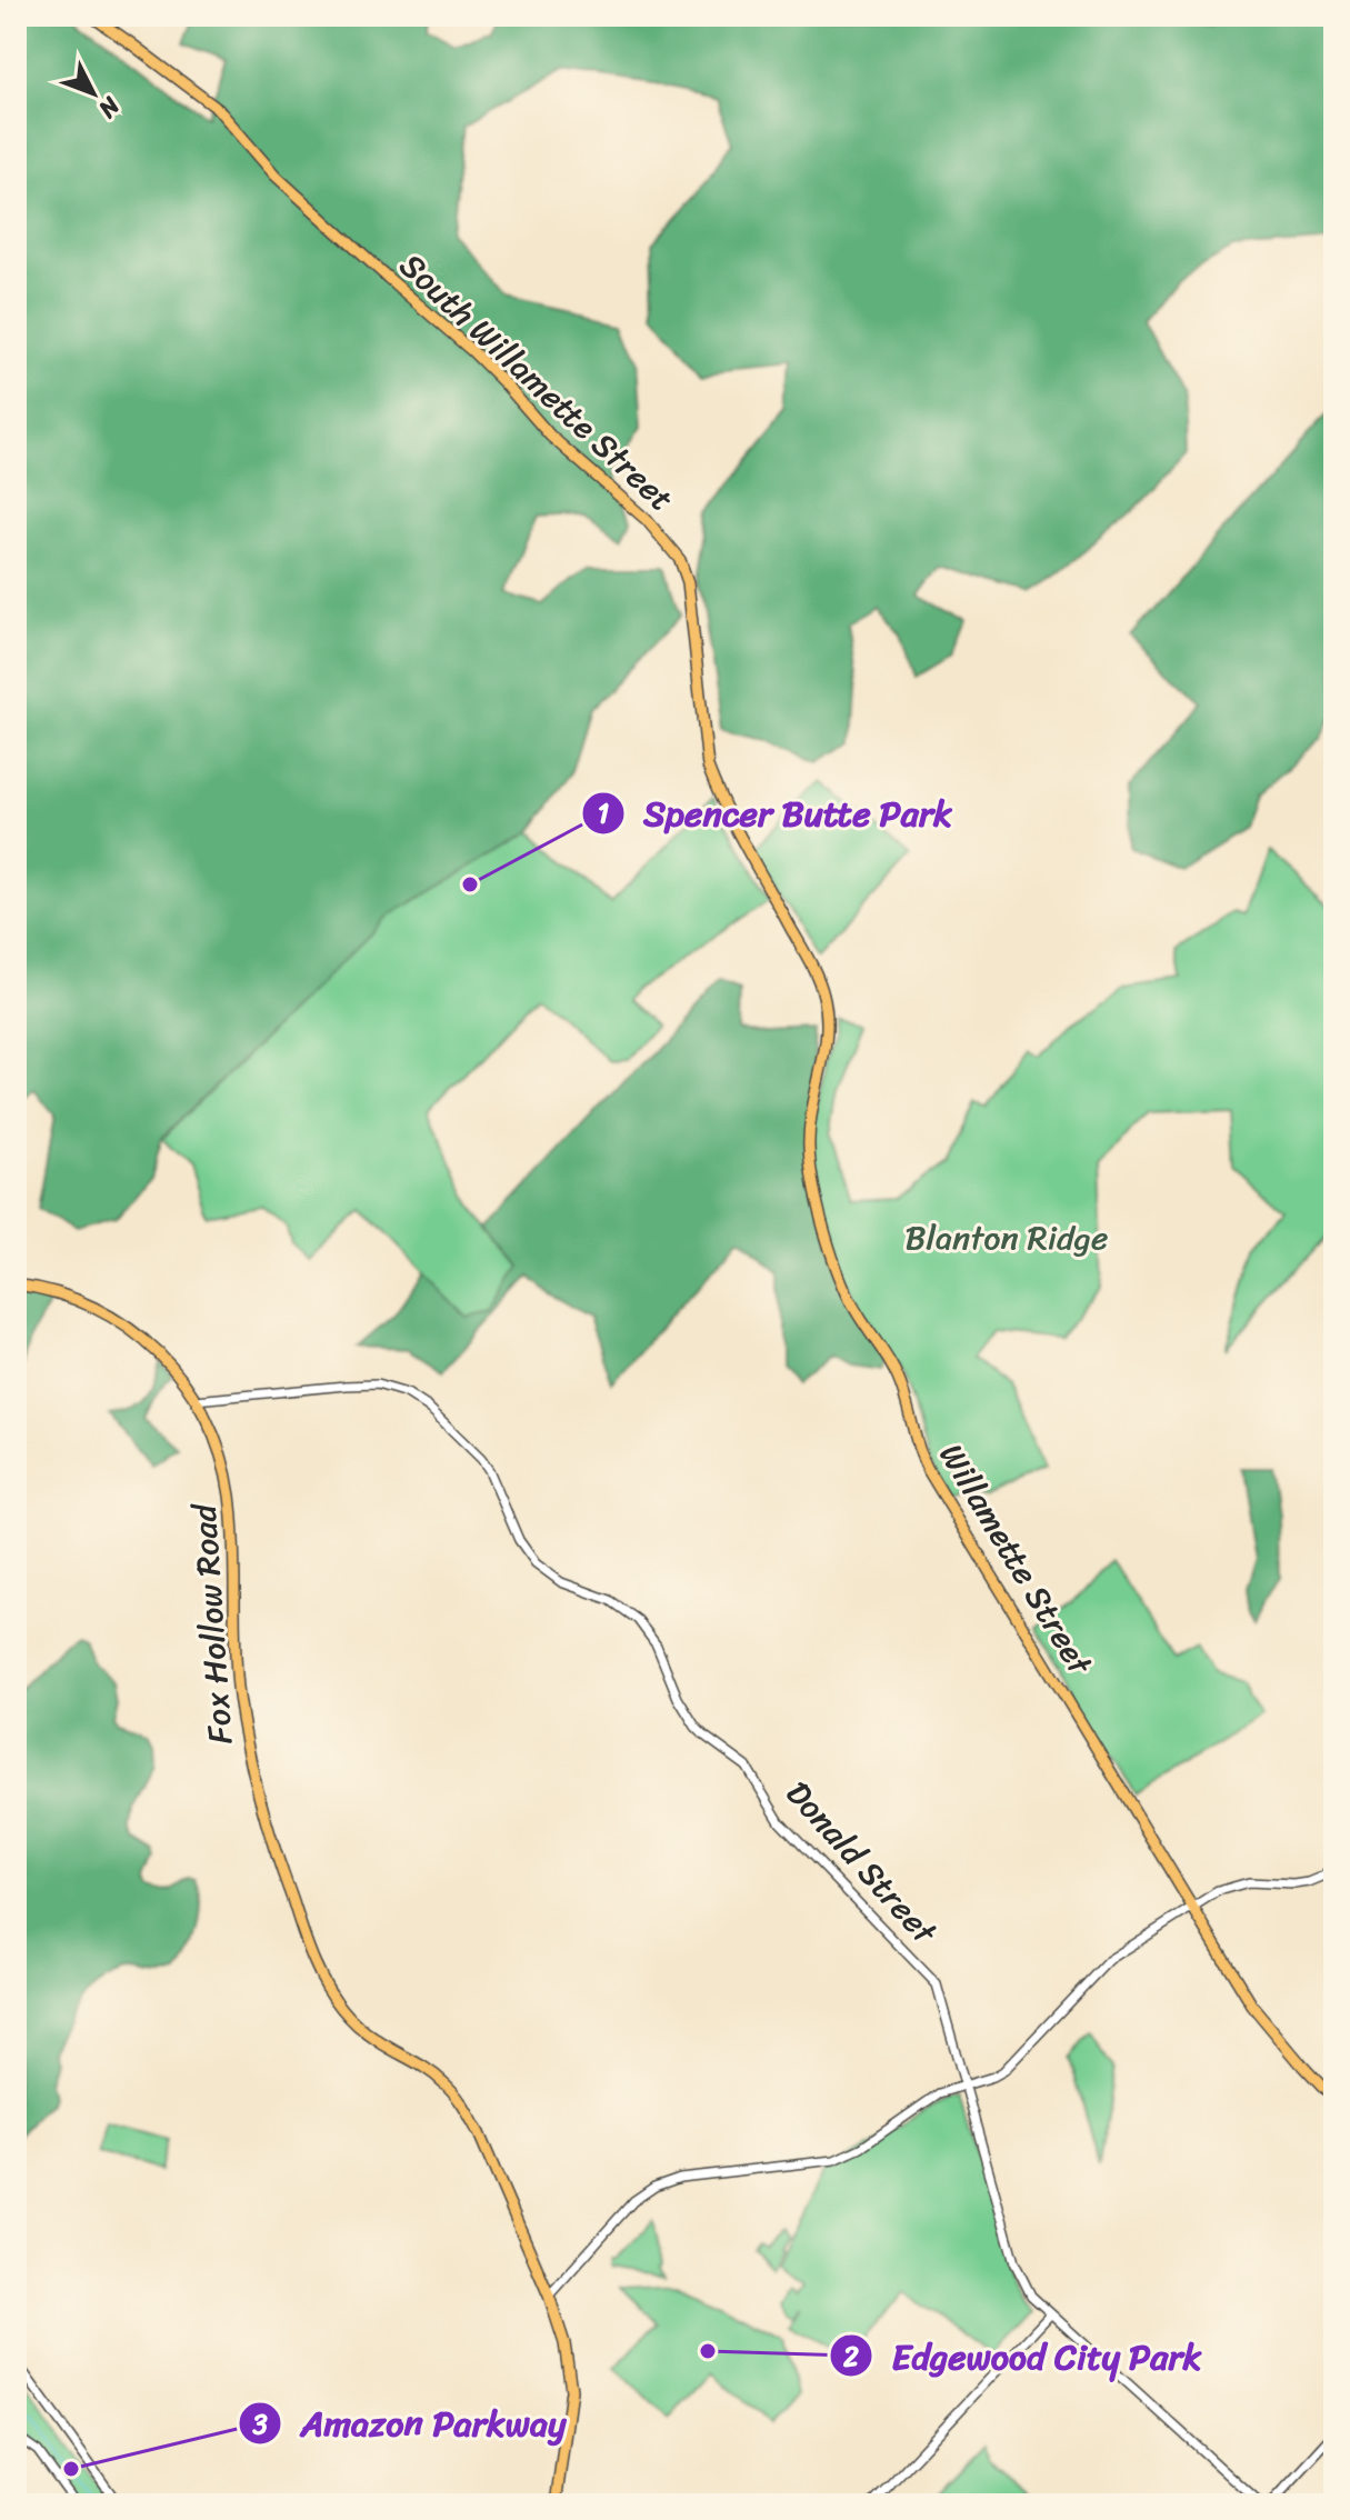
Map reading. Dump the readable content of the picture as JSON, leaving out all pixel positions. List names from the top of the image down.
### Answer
{
  "streets": {
    "main road": ["South Willamette Street", "Willamette Street", "Fox Hollow Road"],
    "street": ["Donald Street"]
  },
  "crossings": [
    ["South Willamette Street", "Willamette Street"],
    ["Fox Hollow Road", "Donald Street"]
  ],
  "parks": ["Blanton Ridge"],
  "places": ["Spencer Butte Park", "Edgewood City Park", "Amazon Parkway"],
  "north": "bottom right"
}
